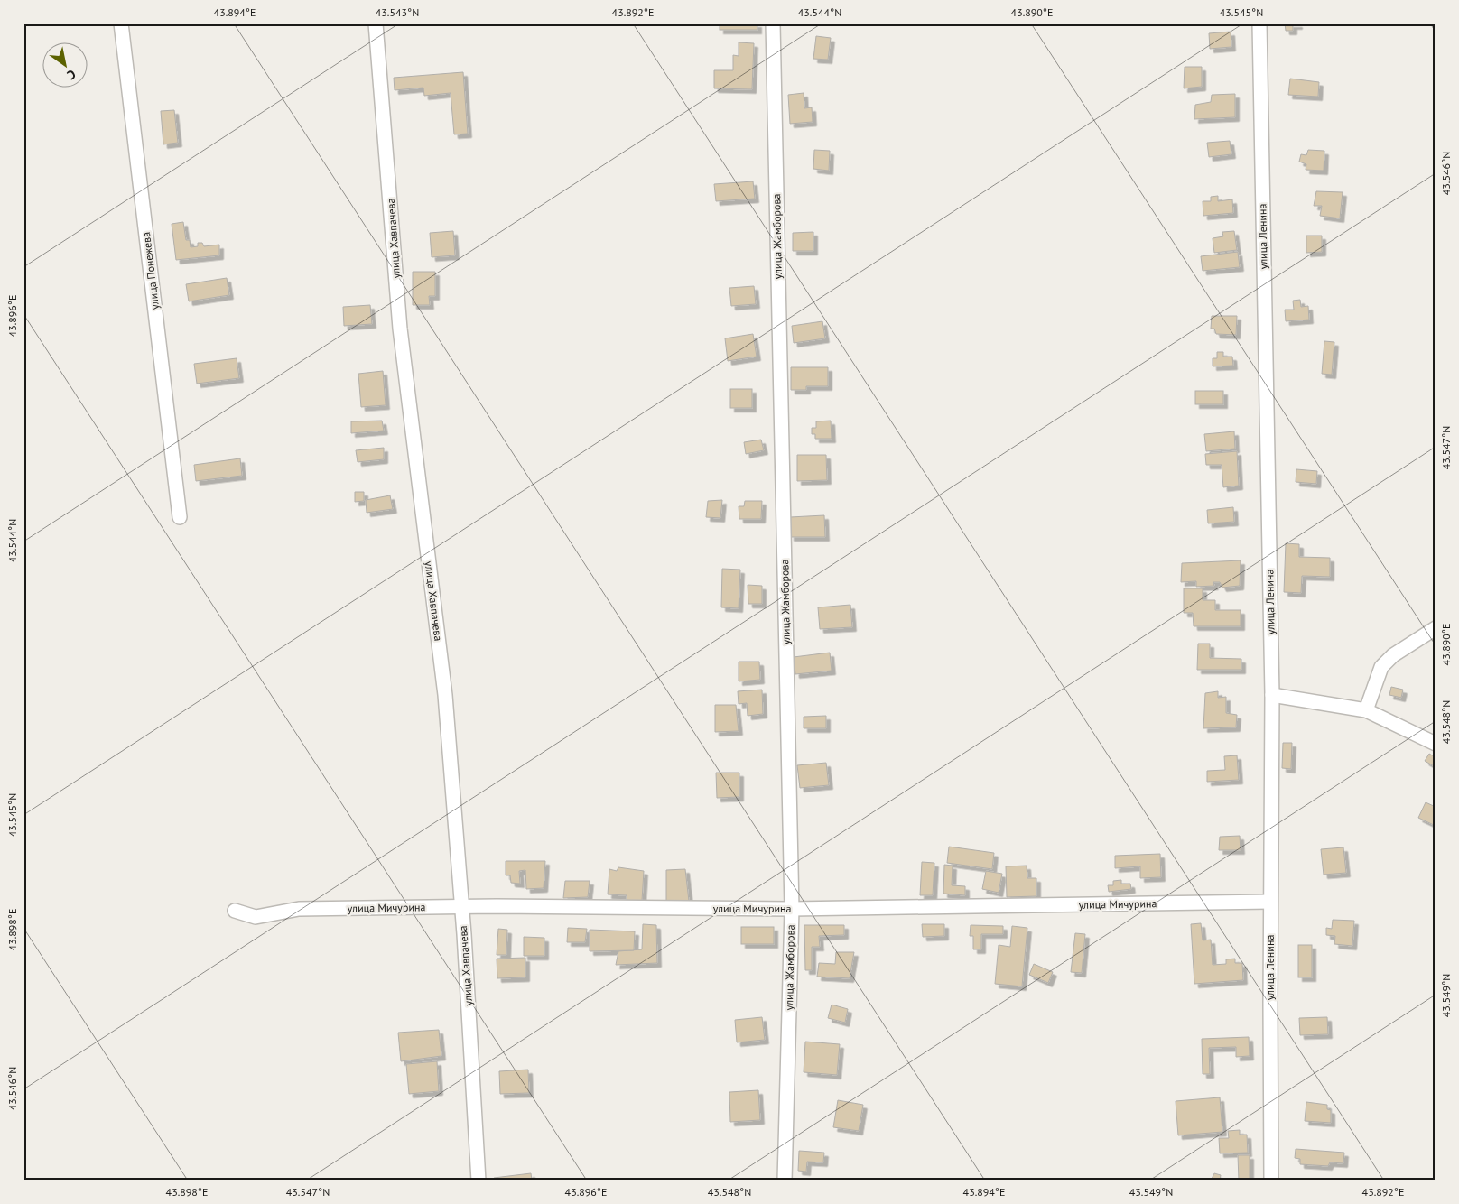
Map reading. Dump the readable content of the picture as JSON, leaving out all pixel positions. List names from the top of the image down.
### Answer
{
  "streets": {
    "street": [
      "улица Жамборова",
      "улица Ленина",
      "улица Хавпачева",
      "улица Понежева",
      "улица Мичурина"
    ]
  },
  "crossings": [
    ["улица Жамборова", "улица Мичурина"],
    ["улица Ленина", "улица Мичурина"],
    ["улица Хавпачева", "улица Мичурина"]
  ],
  "north": "bottom right",
  "coordinates": [
    "43.894°E",
    "43.543°N",
    "43.892°E",
    "43.544°N",
    "43.890°E",
    "43.545°N",
    "43.546°N",
    "43.896°E",
    "43.547°N",
    "43.548°N",
    "43.898°E",
    "43.549°N"
  ]
}
